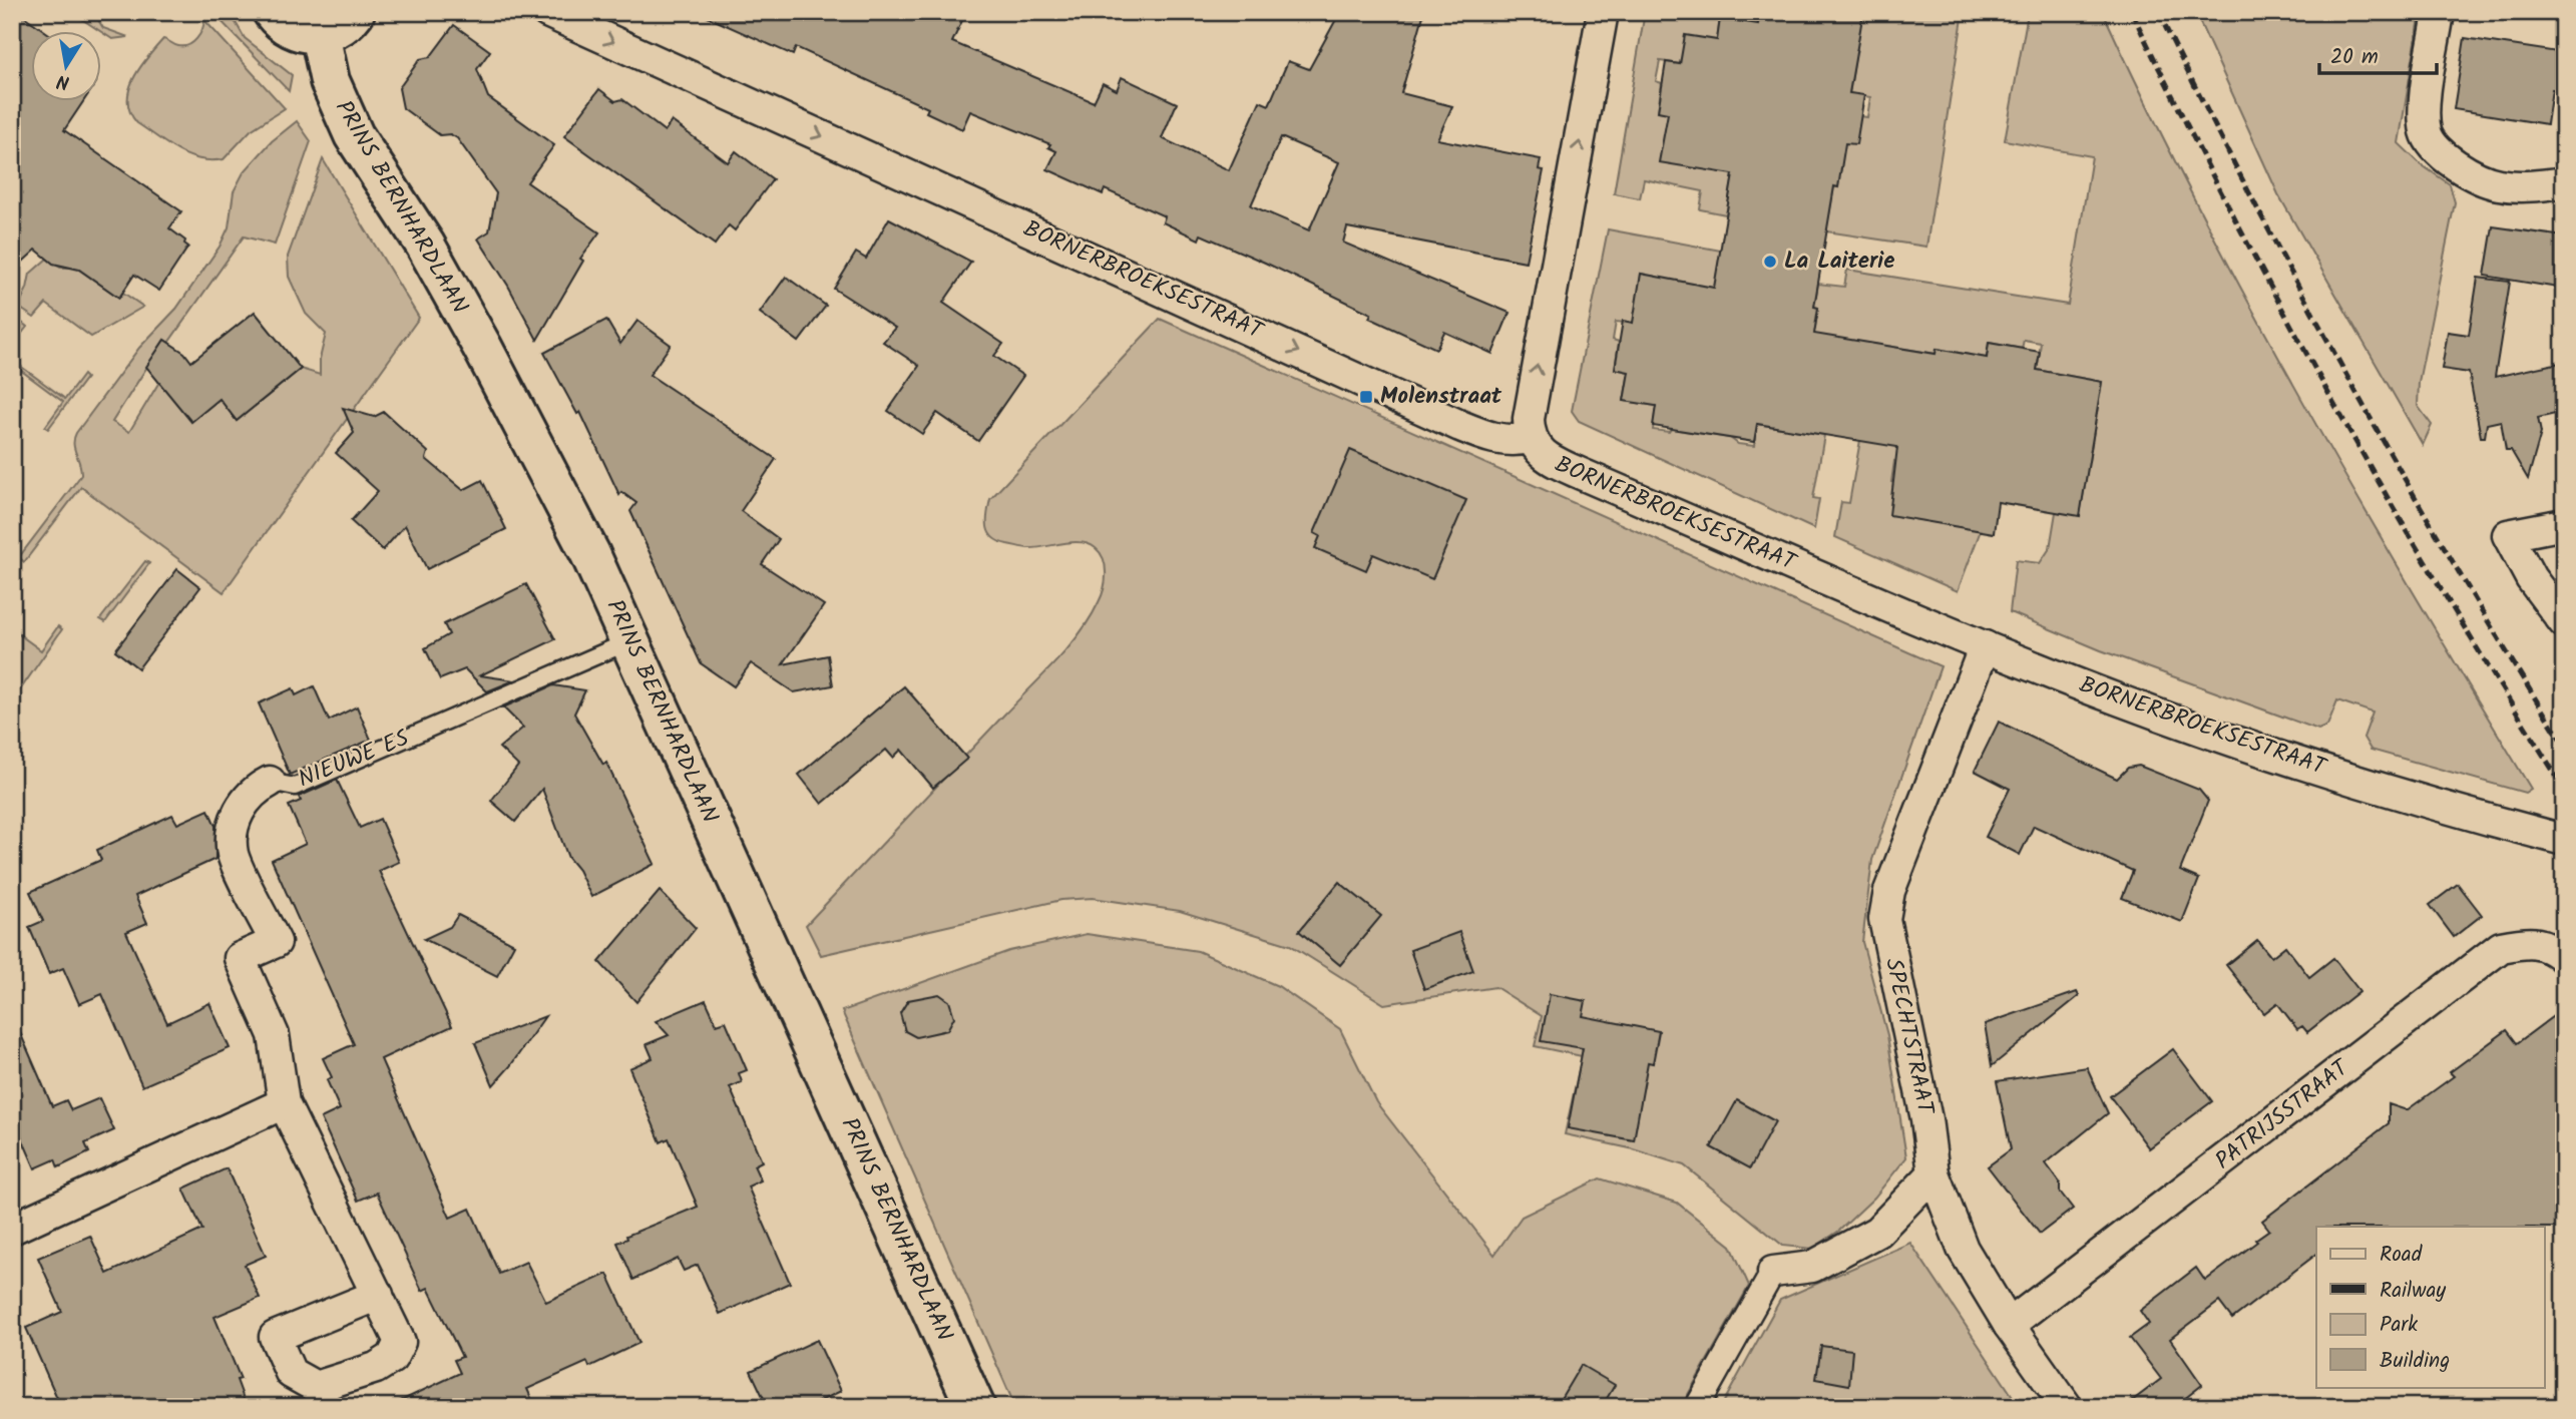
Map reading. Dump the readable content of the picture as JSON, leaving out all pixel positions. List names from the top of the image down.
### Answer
{
  "streets": {
    "street": [
      "PRINS BERNHARDLAAN",
      "BORNERBROEKSESTRAAT",
      "NIEUWE ES",
      "SPECHTSTRAAT",
      "PATRIJSSTRAAT"
    ]
  },
  "crossings": [
    ["PRINS BERNHARDLAAN", "NIEUWE ES"],
    ["BORNERBROEKSESTRAAT", "SPECHTSTRAAT"],
    ["SPECHTSTRAAT", "PATRIJSSTRAAT"]
  ],
  "one_way": ["BORNERBROEKSESTRAAT"],
  "places": {
    "other": ["La Laiterie"],
    "transit": ["Molenstraat"]
  },
  "legend": [
    "Road",
    "Railway",
    "Park",
    "Building"
  ],
  "scale_bar": "20 m",
  "north": "bottom"
}
